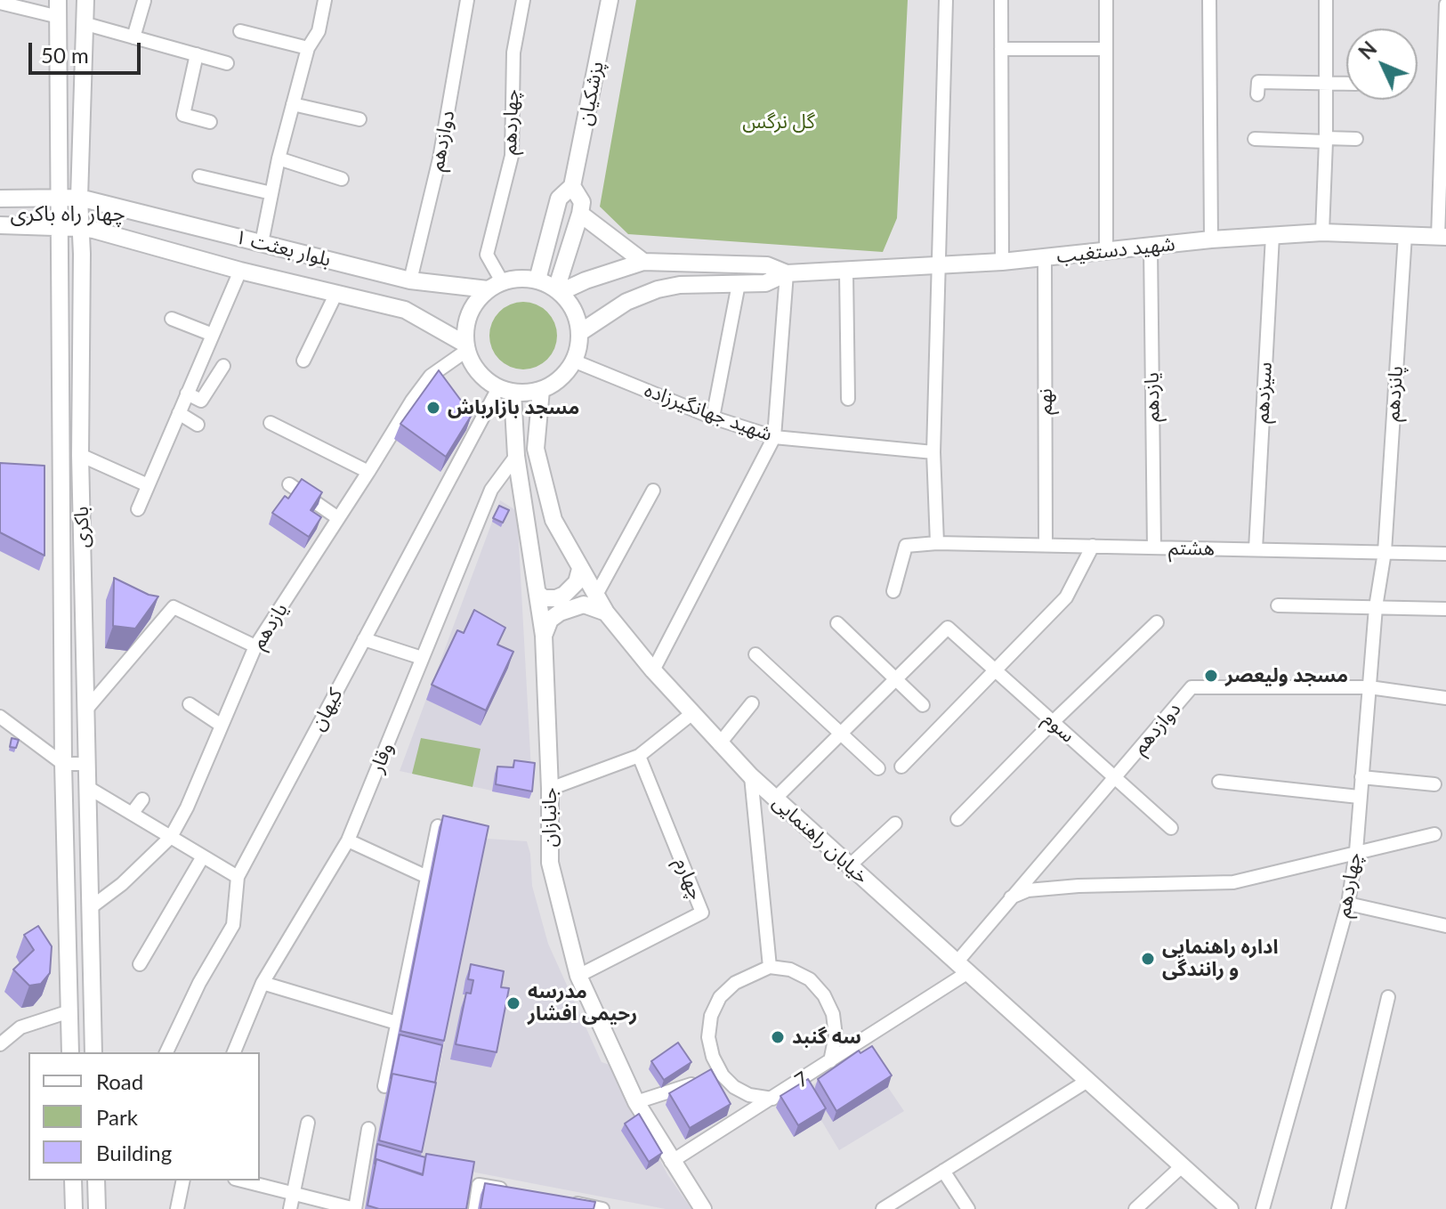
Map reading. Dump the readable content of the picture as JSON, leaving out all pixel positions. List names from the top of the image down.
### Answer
{
  "streets": {
    "main road": [
      "پزشکیان",
      "بلوار بعثت ۱",
      "شهید دستغیب",
      "باکری",
      "جانبازان",
      "خیابان راهنمایی"
    ],
    "street": [
      "چهاردهم",
      "دوازدهم",
      "سیزدهم",
      "پانزدهم",
      "یازدهم",
      "نهم",
      "شهید جهانگیرزاده",
      "هشتم",
      "کیهان",
      "سوم",
      "وقار",
      "چهارم",
      "7"
    ]
  },
  "crossings": [
    ["پزشکیان", "چهاردهم"],
    ["پزشکیان", "بلوار بعثت ۱"],
    ["پزشکیان", "یازدهم"],
    ["پزشکیان", "شهید جهانگیرزاده"],
    ["پزشکیان", "کیهان"],
    ["پزشکیان", "جانبازان"],
    ["پزشکیان", "خیابان راهنمایی"],
    ["چهاردهم", "دوازدهم"],
    ["چهاردهم", "بلوار بعثت ۱"],
    ["چهاردهم", "پانزدهم"],
    ["چهاردهم", "یازدهم"],
    ["چهاردهم", "شهید جهانگیرزاده"],
    ["چهاردهم", "هشتم"],
    ["چهاردهم", "کیهان"],
    ["چهاردهم", "جانبازان"],
    ["چهاردهم", "خیابان راهنمایی"],
    ["دوازدهم", "بلوار بعثت ۱"],
    ["دوازدهم", "سوم"],
    ["دوازدهم", "خیابان راهنمایی"],
    ["دوازدهم", "7"],
    ["بلوار بعثت ۱", "یازدهم"],
    ["بلوار بعثت ۱", "شهید جهانگیرزاده"],
    ["بلوار بعثت ۱", "باکری"],
    ["بلوار بعثت ۱", "کیهان"],
    ["بلوار بعثت ۱", "جانبازان"],
    ["بلوار بعثت ۱", "خیابان راهنمایی"],
    ["شهید دستغیب", "سیزدهم"],
    ["شهید دستغیب", "پانزدهم"],
    ["شهید دستغیب", "یازدهم"],
    ["شهید دستغیب", "نهم"],
    ["سیزدهم", "هشتم"],
    ["پانزدهم", "هشتم"],
    ["یازدهم", "شهید جهانگیرزاده"],
    ["یازدهم", "باکری"],
    ["یازدهم", "هشتم"],
    ["یازدهم", "کیهان"],
    ["یازدهم", "جانبازان"],
    ["یازدهم", "خیابان راهنمایی"],
    ["نهم", "هشتم"],
    ["شهید جهانگیرزاده", "کیهان"],
    ["شهید جهانگیرزاده", "جانبازان"],
    ["شهید جهانگیرزاده", "خیابان راهنمایی"],
    ["کیهان", "جانبازان"],
    ["کیهان", "خیابان راهنمایی"],
    ["وقار", "جانبازان"],
    ["جانبازان", "خیابان راهنمایی"],
    ["جانبازان", "چهارم"],
    ["جانبازان", "7"],
    ["خیابان راهنمایی", "7"]
  ],
  "districts": ["چهار راه باکری"],
  "parks": ["گل نرگس"],
  "places": [
    "مسجد بازارباش",
    "مسجد ولیعصر",
    "اداره راهنمایی و رانندگی",
    "مدرسه رحیمی افشار",
    "سه گنبد"
  ],
  "legend": ["Road", "Park", "Building"],
  "scale_bar": "50 m",
  "north": "top left"
}
